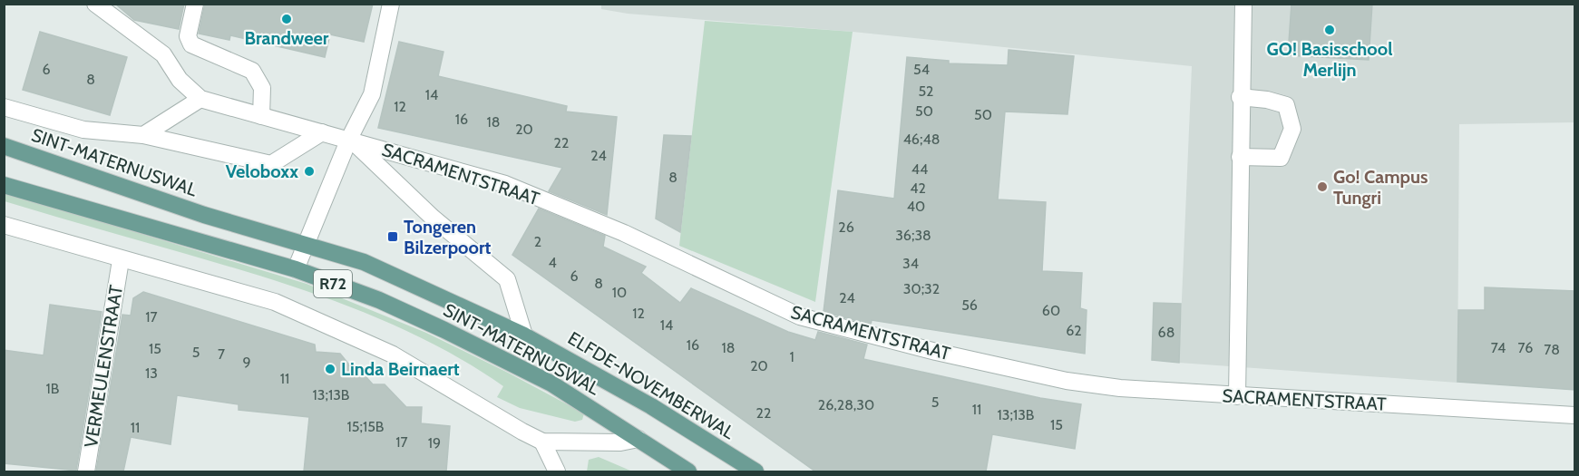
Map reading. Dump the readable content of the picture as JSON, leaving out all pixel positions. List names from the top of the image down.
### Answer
{
  "streets": {
    "main road": ["SINT-MATERNUSWAL", "R72", "ELFDE-NOVEMBERWAL"],
    "street": ["SACRAMENTSTRAAT", "VERMEULENSTRAAT"]
  },
  "crossings": [
    ["SINT-MATERNUSWAL", "SACRAMENTSTRAAT"],
    ["SINT-MATERNUSWAL", "R72"],
    ["SINT-MATERNUSWAL", "ELFDE-NOVEMBERWAL"]
  ],
  "places": {
    "other": [
      "Brandweer",
      "GO! Basisschool Merlijn",
      "Veloboxx",
      "Go! Campus Tungri",
      "Linda Beirnaert"
    ],
    "transit": ["Tongeren Bilzerpoort"]
  },
  "house_numbers": [
    "6",
    "54",
    "8",
    "52",
    "14",
    "12",
    "50",
    "50",
    "16",
    "18",
    "20",
    "46;48",
    "22",
    "24",
    "44",
    "8",
    "42",
    "40",
    "26",
    "36;38",
    "2",
    "4",
    "34",
    "6",
    "8",
    "30;32",
    "10",
    "24",
    "56",
    "60",
    "12",
    "17",
    "14",
    "62",
    "68",
    "16",
    "18",
    "74",
    "76",
    "15",
    "78",
    "5",
    "7",
    "1",
    "9",
    "20",
    "13",
    "11",
    "1B",
    "13;13B",
    "5",
    "26,28,30",
    "11",
    "22",
    "13;13B",
    "15",
    "15;15B",
    "11",
    "17",
    "19"
  ]
}
